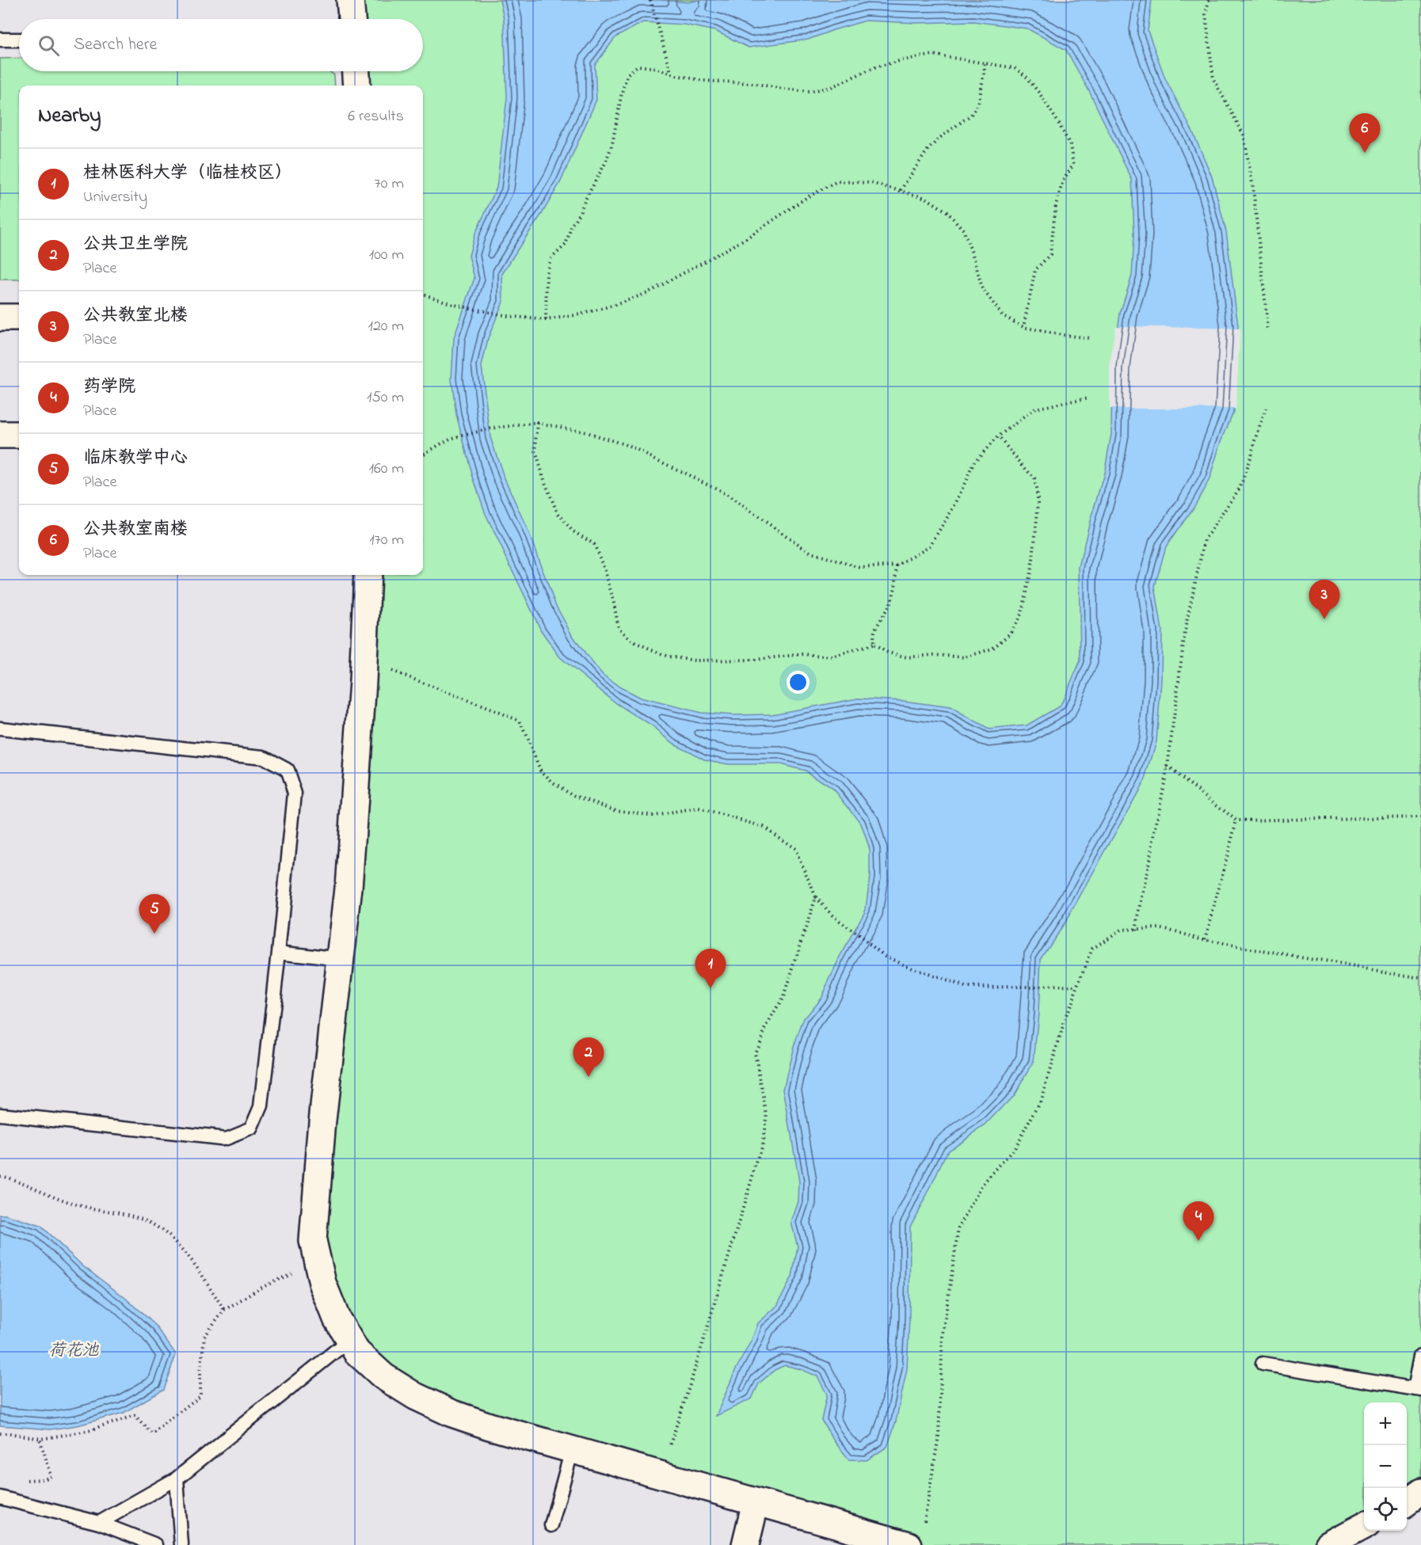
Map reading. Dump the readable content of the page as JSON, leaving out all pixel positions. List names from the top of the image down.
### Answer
{
  "water": ["荷花池"],
  "page": {
    "search": "Search here",
    "heading": ["Nearby", "6 results"],
    "pins": [
      "6",
      "3",
      "5",
      "1",
      "2",
      "4"
    ],
    "list": [
      {
        "mark": "1",
        "name": "桂林医科大学（临桂校区）",
        "note": "University",
        "value": "70 m"
      },
      {
        "mark": "2",
        "name": "公共卫生学院",
        "note": "Place",
        "value": "100 m"
      },
      {
        "mark": "3",
        "name": "公共教室北楼",
        "note": "Place",
        "value": "120 m"
      },
      {
        "mark": "4",
        "name": "药学院",
        "note": "Place",
        "value": "150 m"
      },
      {
        "mark": "5",
        "name": "临床教学中心",
        "note": "Place",
        "value": "160 m"
      },
      {
        "mark": "6",
        "name": "公共教室南楼",
        "note": "Place",
        "value": "170 m"
      }
    ],
    "map_buttons": ["+", "−"]
  }
}
